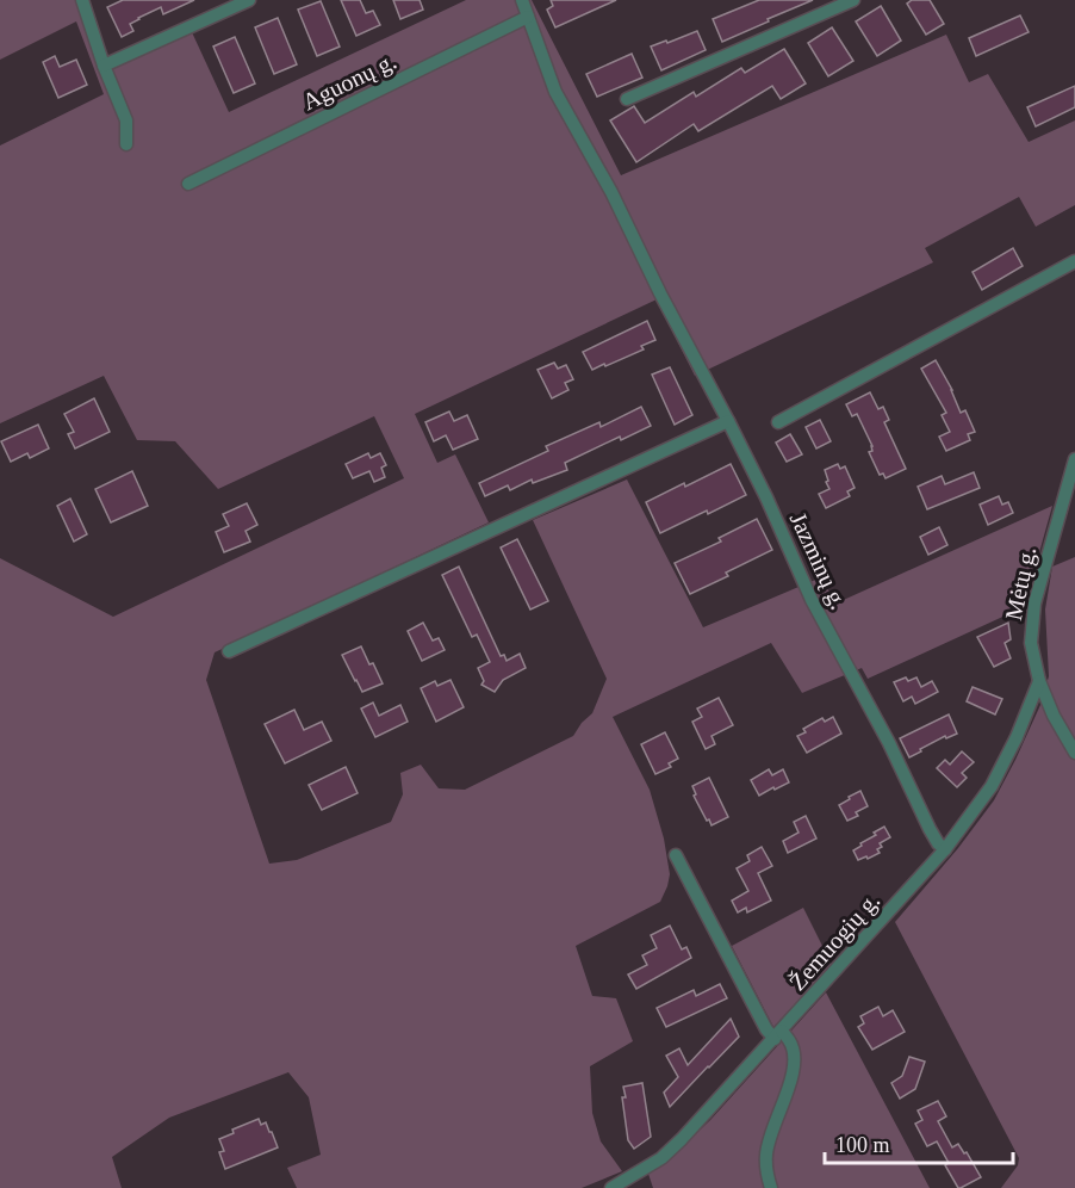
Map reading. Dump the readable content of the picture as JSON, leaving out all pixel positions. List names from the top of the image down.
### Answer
{
  "streets": {
    "street": [
      "Aguonų g.",
      "Jazminų g.",
      "Mėtų g.",
      "Žemuogių g."
    ]
  },
  "crossings": [
    ["Aguonų g.", "Jazminų g."],
    ["Jazminų g.", "Žemuogių g."],
    ["Mėtų g.", "Žemuogių g."]
  ],
  "scale_bar": "100 m"
}
